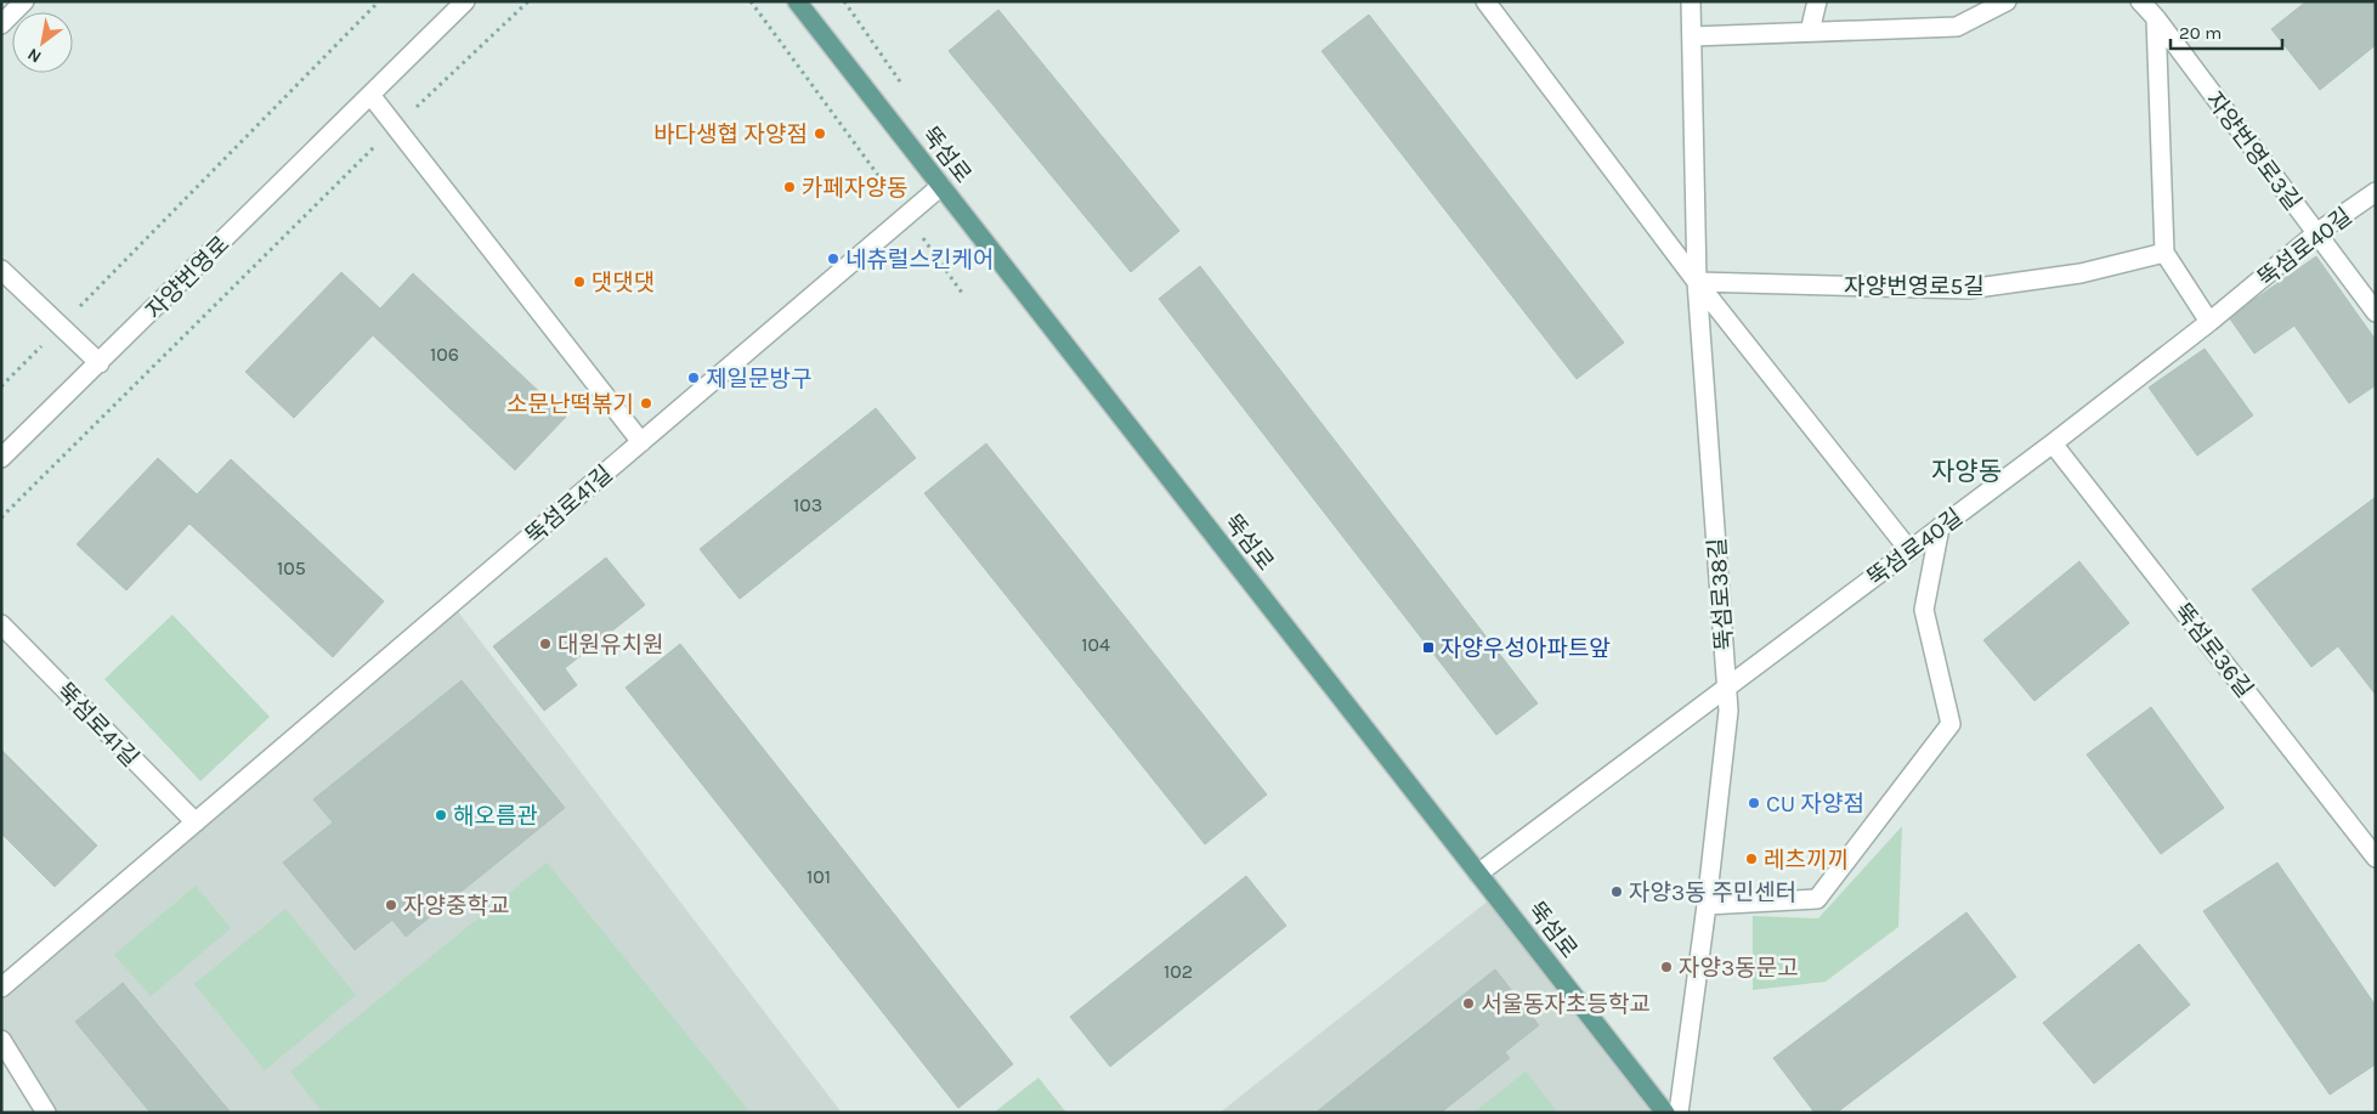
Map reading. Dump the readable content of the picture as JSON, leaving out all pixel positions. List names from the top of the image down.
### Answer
{
  "streets": {
    "main road": ["뚝섬로"],
    "street": [
      "자양번영로3길",
      "뚝섬로40길",
      "자양번영로",
      "자양번영로5길",
      "뚝섬로41길",
      "뚝섬로38길",
      "뚝섬로36길"
    ]
  },
  "crossings": [
    ["자양번영로3길", "뚝섬로40길"],
    ["뚝섬로", "뚝섬로40길"],
    ["뚝섬로", "뚝섬로41길"],
    ["뚝섬로40길", "뚝섬로38길"],
    ["뚝섬로40길", "뚝섬로36길"],
    ["자양번영로5길", "뚝섬로38길"]
  ],
  "districts": ["자양동"],
  "places": {
    "other": [
      "바다생협 자양점",
      "카페자양동",
      "네츄럴스킨케어",
      "댓댓댓",
      "제일문방구",
      "소문난떡볶기",
      "대원유치원",
      "CU 자양점",
      "해오름관",
      "레츠끼끼",
      "자양3동 주민센터",
      "자양중학교",
      "자양3동문고",
      "서울동자초등학교"
    ],
    "transit": ["자양우성아파트앞"]
  },
  "house_numbers": [
    "106",
    "103",
    "105",
    "104",
    "101",
    "102"
  ],
  "scale_bar": "20 m",
  "north": "bottom left"
}
